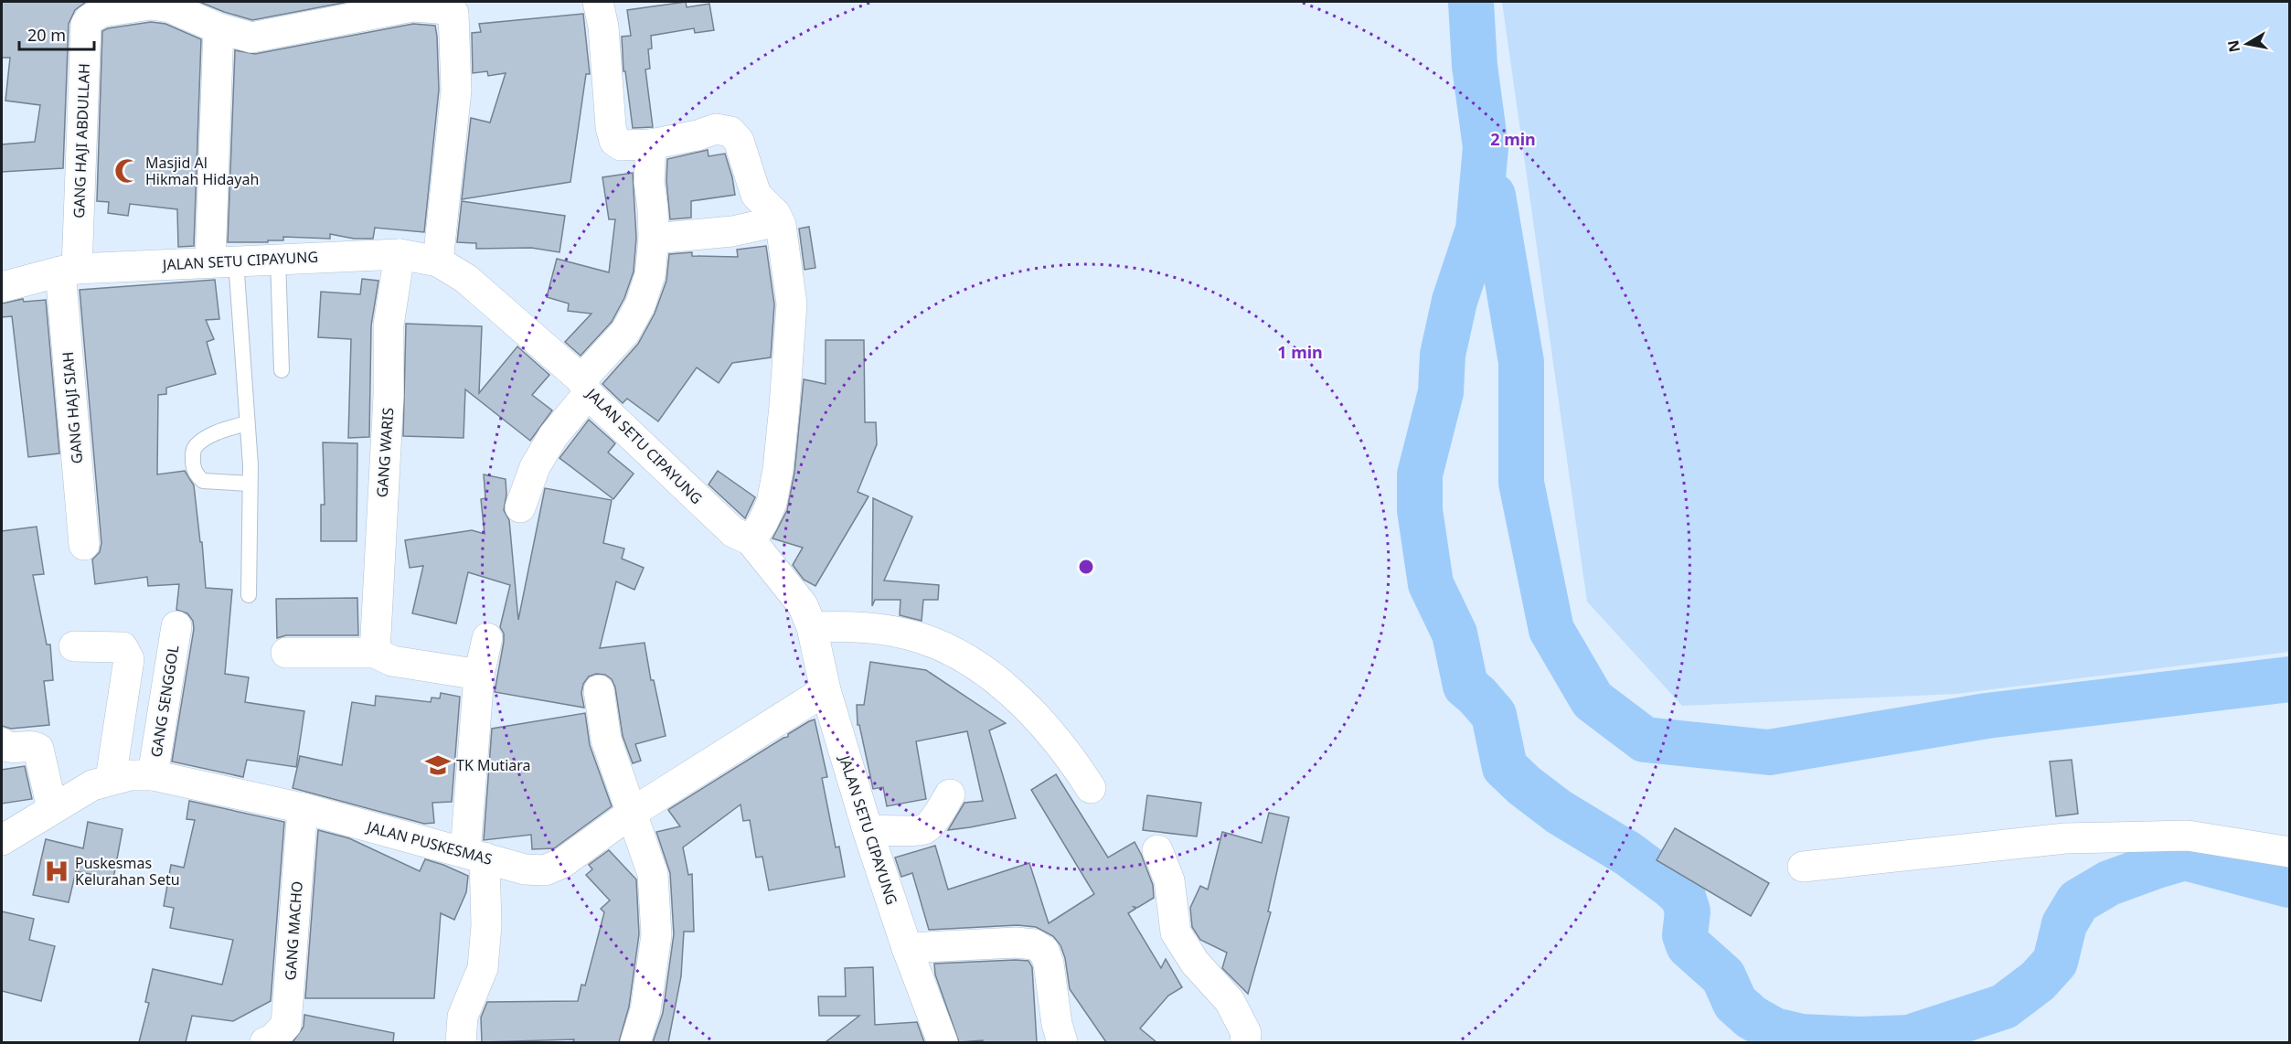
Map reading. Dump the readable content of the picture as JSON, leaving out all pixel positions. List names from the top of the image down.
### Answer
{
  "streets": {
    "street": [
      "GANG HAJI ABDULLAH",
      "JALAN SETU CIPAYUNG",
      "GANG HAJI SIAH",
      "GANG WARIS",
      "GANG SENGGOL",
      "JALAN PUSKESMAS",
      "GANG MACHO"
    ]
  },
  "crossings": [
    ["GANG HAJI ABDULLAH", "JALAN SETU CIPAYUNG"],
    ["GANG HAJI ABDULLAH", "GANG HAJI SIAH"],
    ["JALAN SETU CIPAYUNG", "GANG HAJI SIAH"],
    ["JALAN SETU CIPAYUNG", "GANG WARIS"],
    ["JALAN SETU CIPAYUNG", "JALAN PUSKESMAS"],
    ["GANG SENGGOL", "JALAN PUSKESMAS"],
    ["JALAN PUSKESMAS", "GANG MACHO"]
  ],
  "places": {
    "mosque": ["Masjid Al Hikmah Hidayah"],
    "school or university": ["TK Mutiara"],
    "hospital": ["Puskesmas Kelurahan Setu"]
  },
  "scale_bar": "20 m",
  "north": "left",
  "rings": ["2 min", "1 min"]
}
